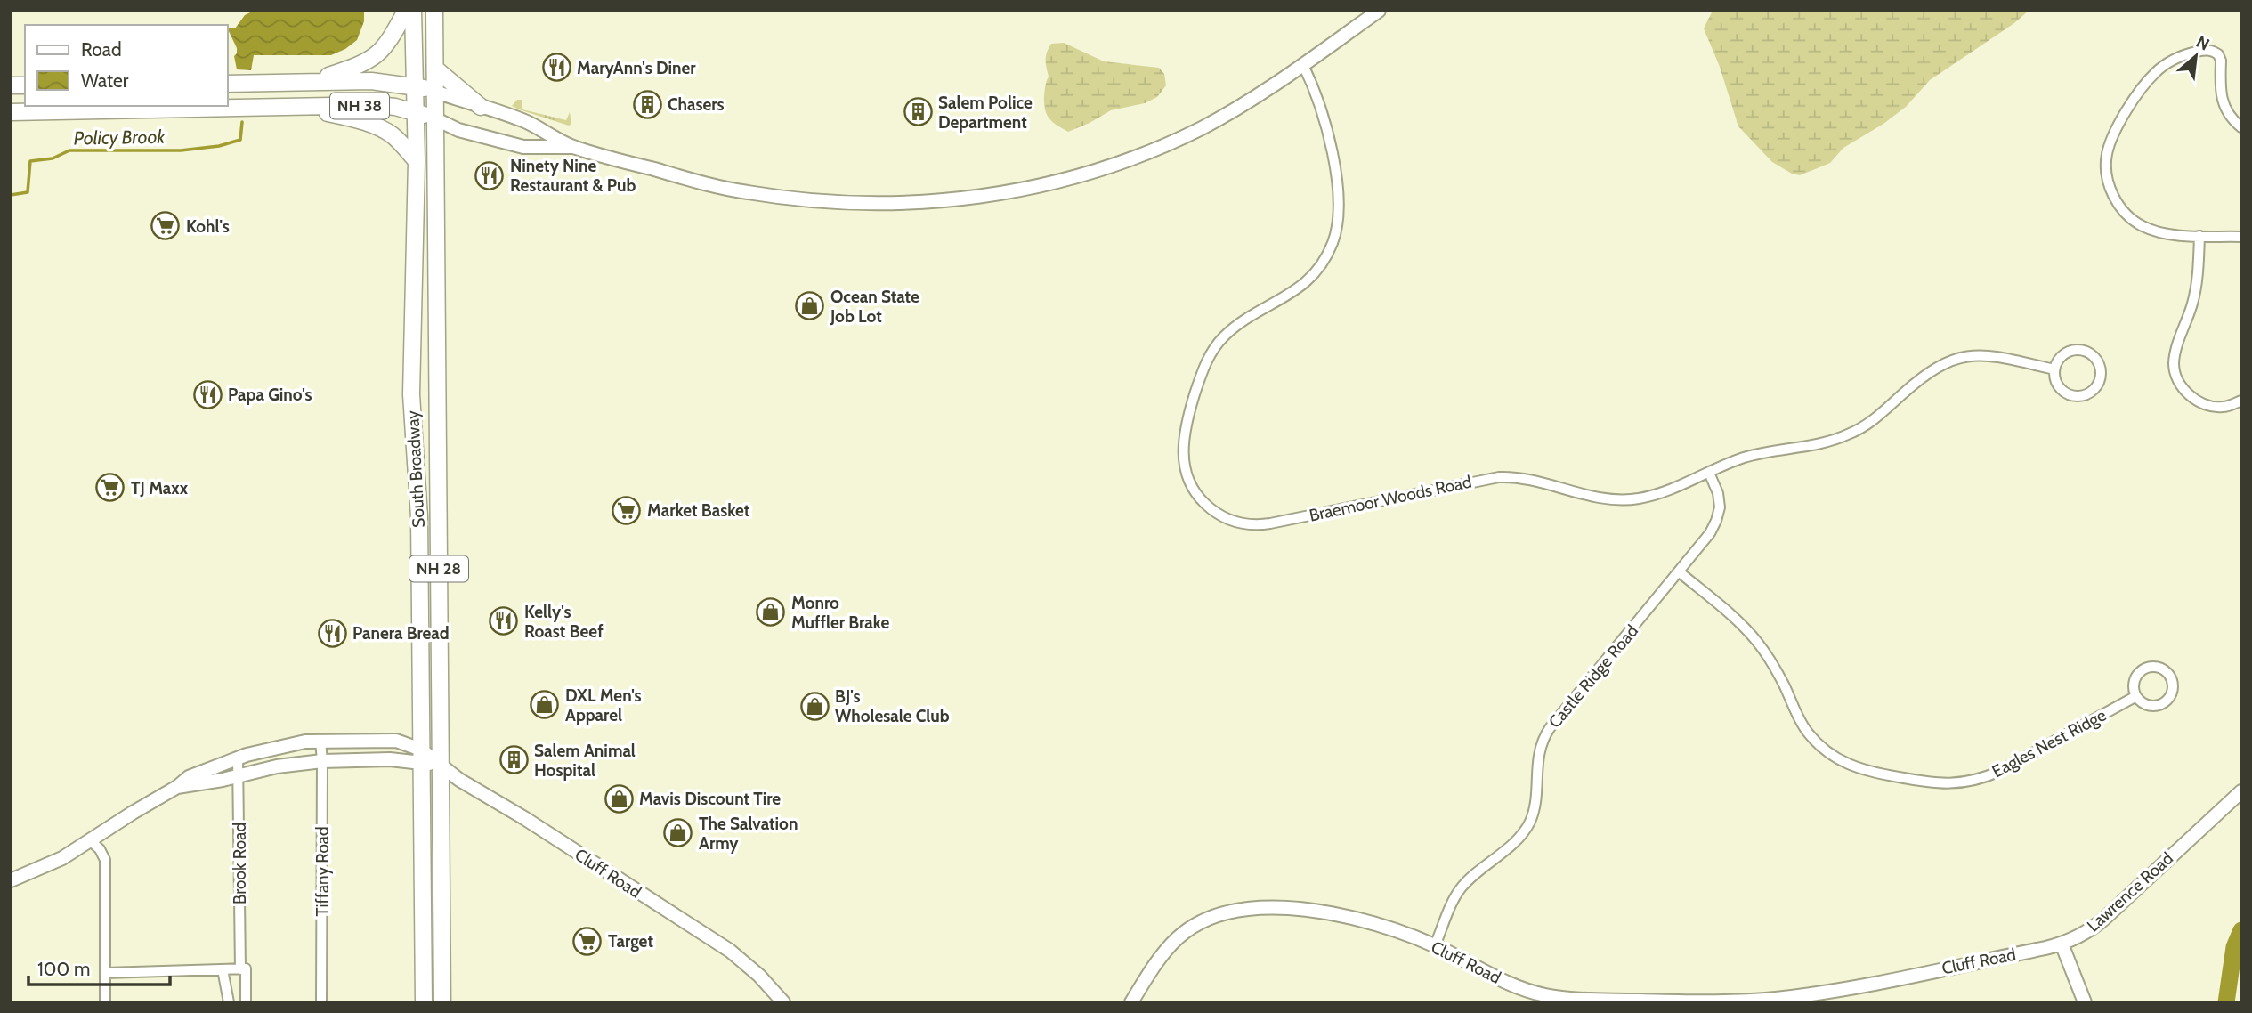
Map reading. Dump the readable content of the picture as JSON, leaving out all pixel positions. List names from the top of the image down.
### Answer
{
  "streets": {
    "main road": ["NH 38", "South Broadway", "NH 28"],
    "street": [
      "Braemoor Woods Road",
      "Castle Ridge Road",
      "Eagles Nest Ridge",
      "Brook Road",
      "Tiffany Road",
      "Cluff Road",
      "Lawrence Road"
    ]
  },
  "crossings": [
    ["NH 38", "South Broadway"],
    ["South Broadway", "Cluff Road"],
    ["Braemoor Woods Road", "Castle Ridge Road"],
    ["Castle Ridge Road", "Eagles Nest Ridge"],
    ["Castle Ridge Road", "Cluff Road"],
    ["Cluff Road", "Lawrence Road"]
  ],
  "water": ["Policy Brook"],
  "places": {
    "restaurant": [
      "MaryAnn's Diner",
      "Ninety Nine Restaurant & Pub",
      "Papa Gino's",
      "Kelly's Roast Beef",
      "Panera Bread"
    ],
    "building": ["Chasers", "Salem Police Department", "Salem Animal Hospital"],
    "supermarket": [
      "Kohl's",
      "TJ Maxx",
      "Market Basket",
      "Target"
    ],
    "shop": [
      "Ocean State Job Lot",
      "Monro Muffler Brake",
      "DXL Men's Apparel",
      "BJ's Wholesale Club",
      "Mavis Discount Tire",
      "The Salvation Army"
    ]
  },
  "legend": ["Road", "Water"],
  "scale_bar": "100 m",
  "north": "top right"
}
